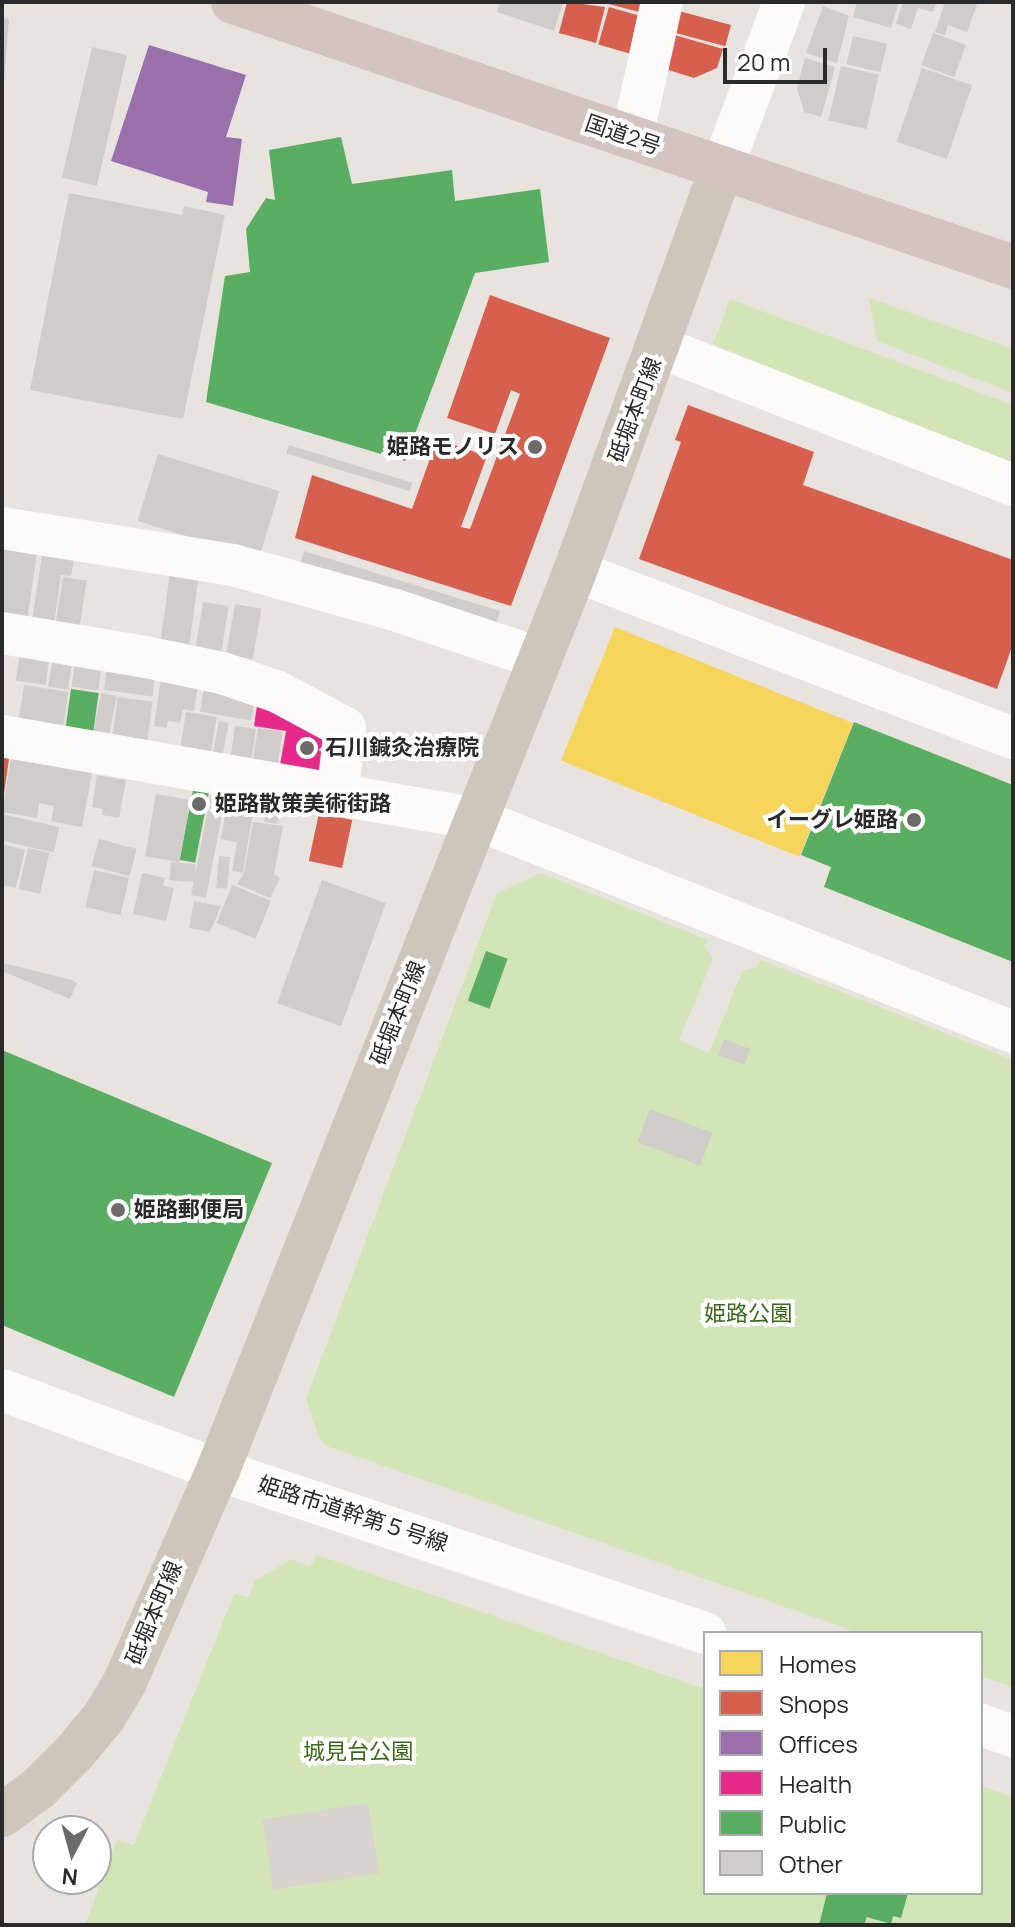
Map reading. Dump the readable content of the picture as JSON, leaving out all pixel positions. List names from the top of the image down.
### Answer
{
  "streets": {
    "highway": ["国道2号"],
    "main road": ["砥堀本町線"],
    "street": ["姫路市道幹第５号線"]
  },
  "crossings": [
    ["国道2号", "砥堀本町線"],
    ["砥堀本町線", "姫路市道幹第５号線"]
  ],
  "parks": ["姫路公園", "城見台公園"],
  "places": [
    "姫路モノリス",
    "石川鍼灸治療院",
    "姫路散策美術街路",
    "イーグレ姫路",
    "姫路郵便局"
  ],
  "legend": [
    "Homes",
    "Shops",
    "Offices",
    "Health",
    "Public",
    "Other"
  ],
  "scale_bar": "20 m",
  "north": "bottom"
}
